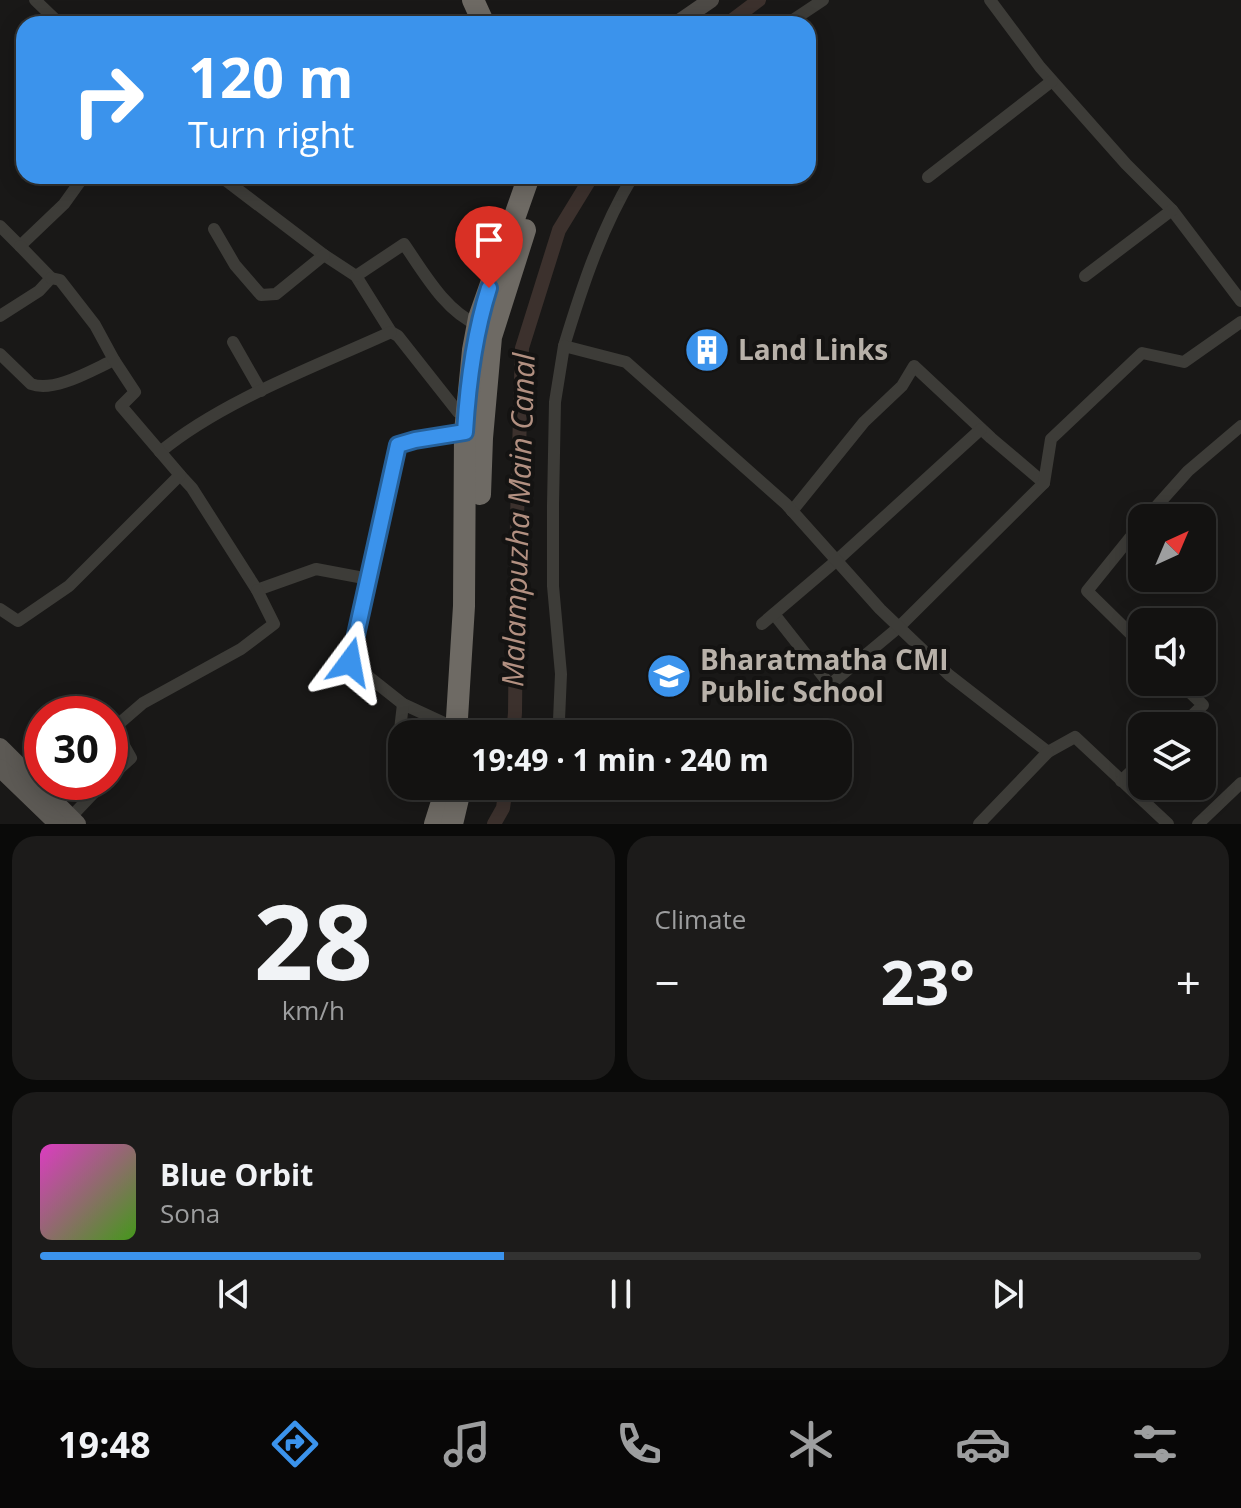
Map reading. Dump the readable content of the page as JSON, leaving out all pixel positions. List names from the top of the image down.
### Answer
{
  "water": ["Malampuzha Main Canal"],
  "places": {
    "building": ["Land Links"],
    "school or university": ["Bharatmatha CMI Public School"]
  },
  "north": "top right",
  "page": {
    "turn": ["120 m", "Turn right"],
    "limit": "30",
    "trip": "19:49 · 1 min · 240 m",
    "tile": [
      ["28", "km/h"],
      "Climate"
    ],
    "heat": ["−", "23°", "+"],
    "song": ["Blue Orbit", "Sona"],
    "tabs": "19:48"
  }
}
